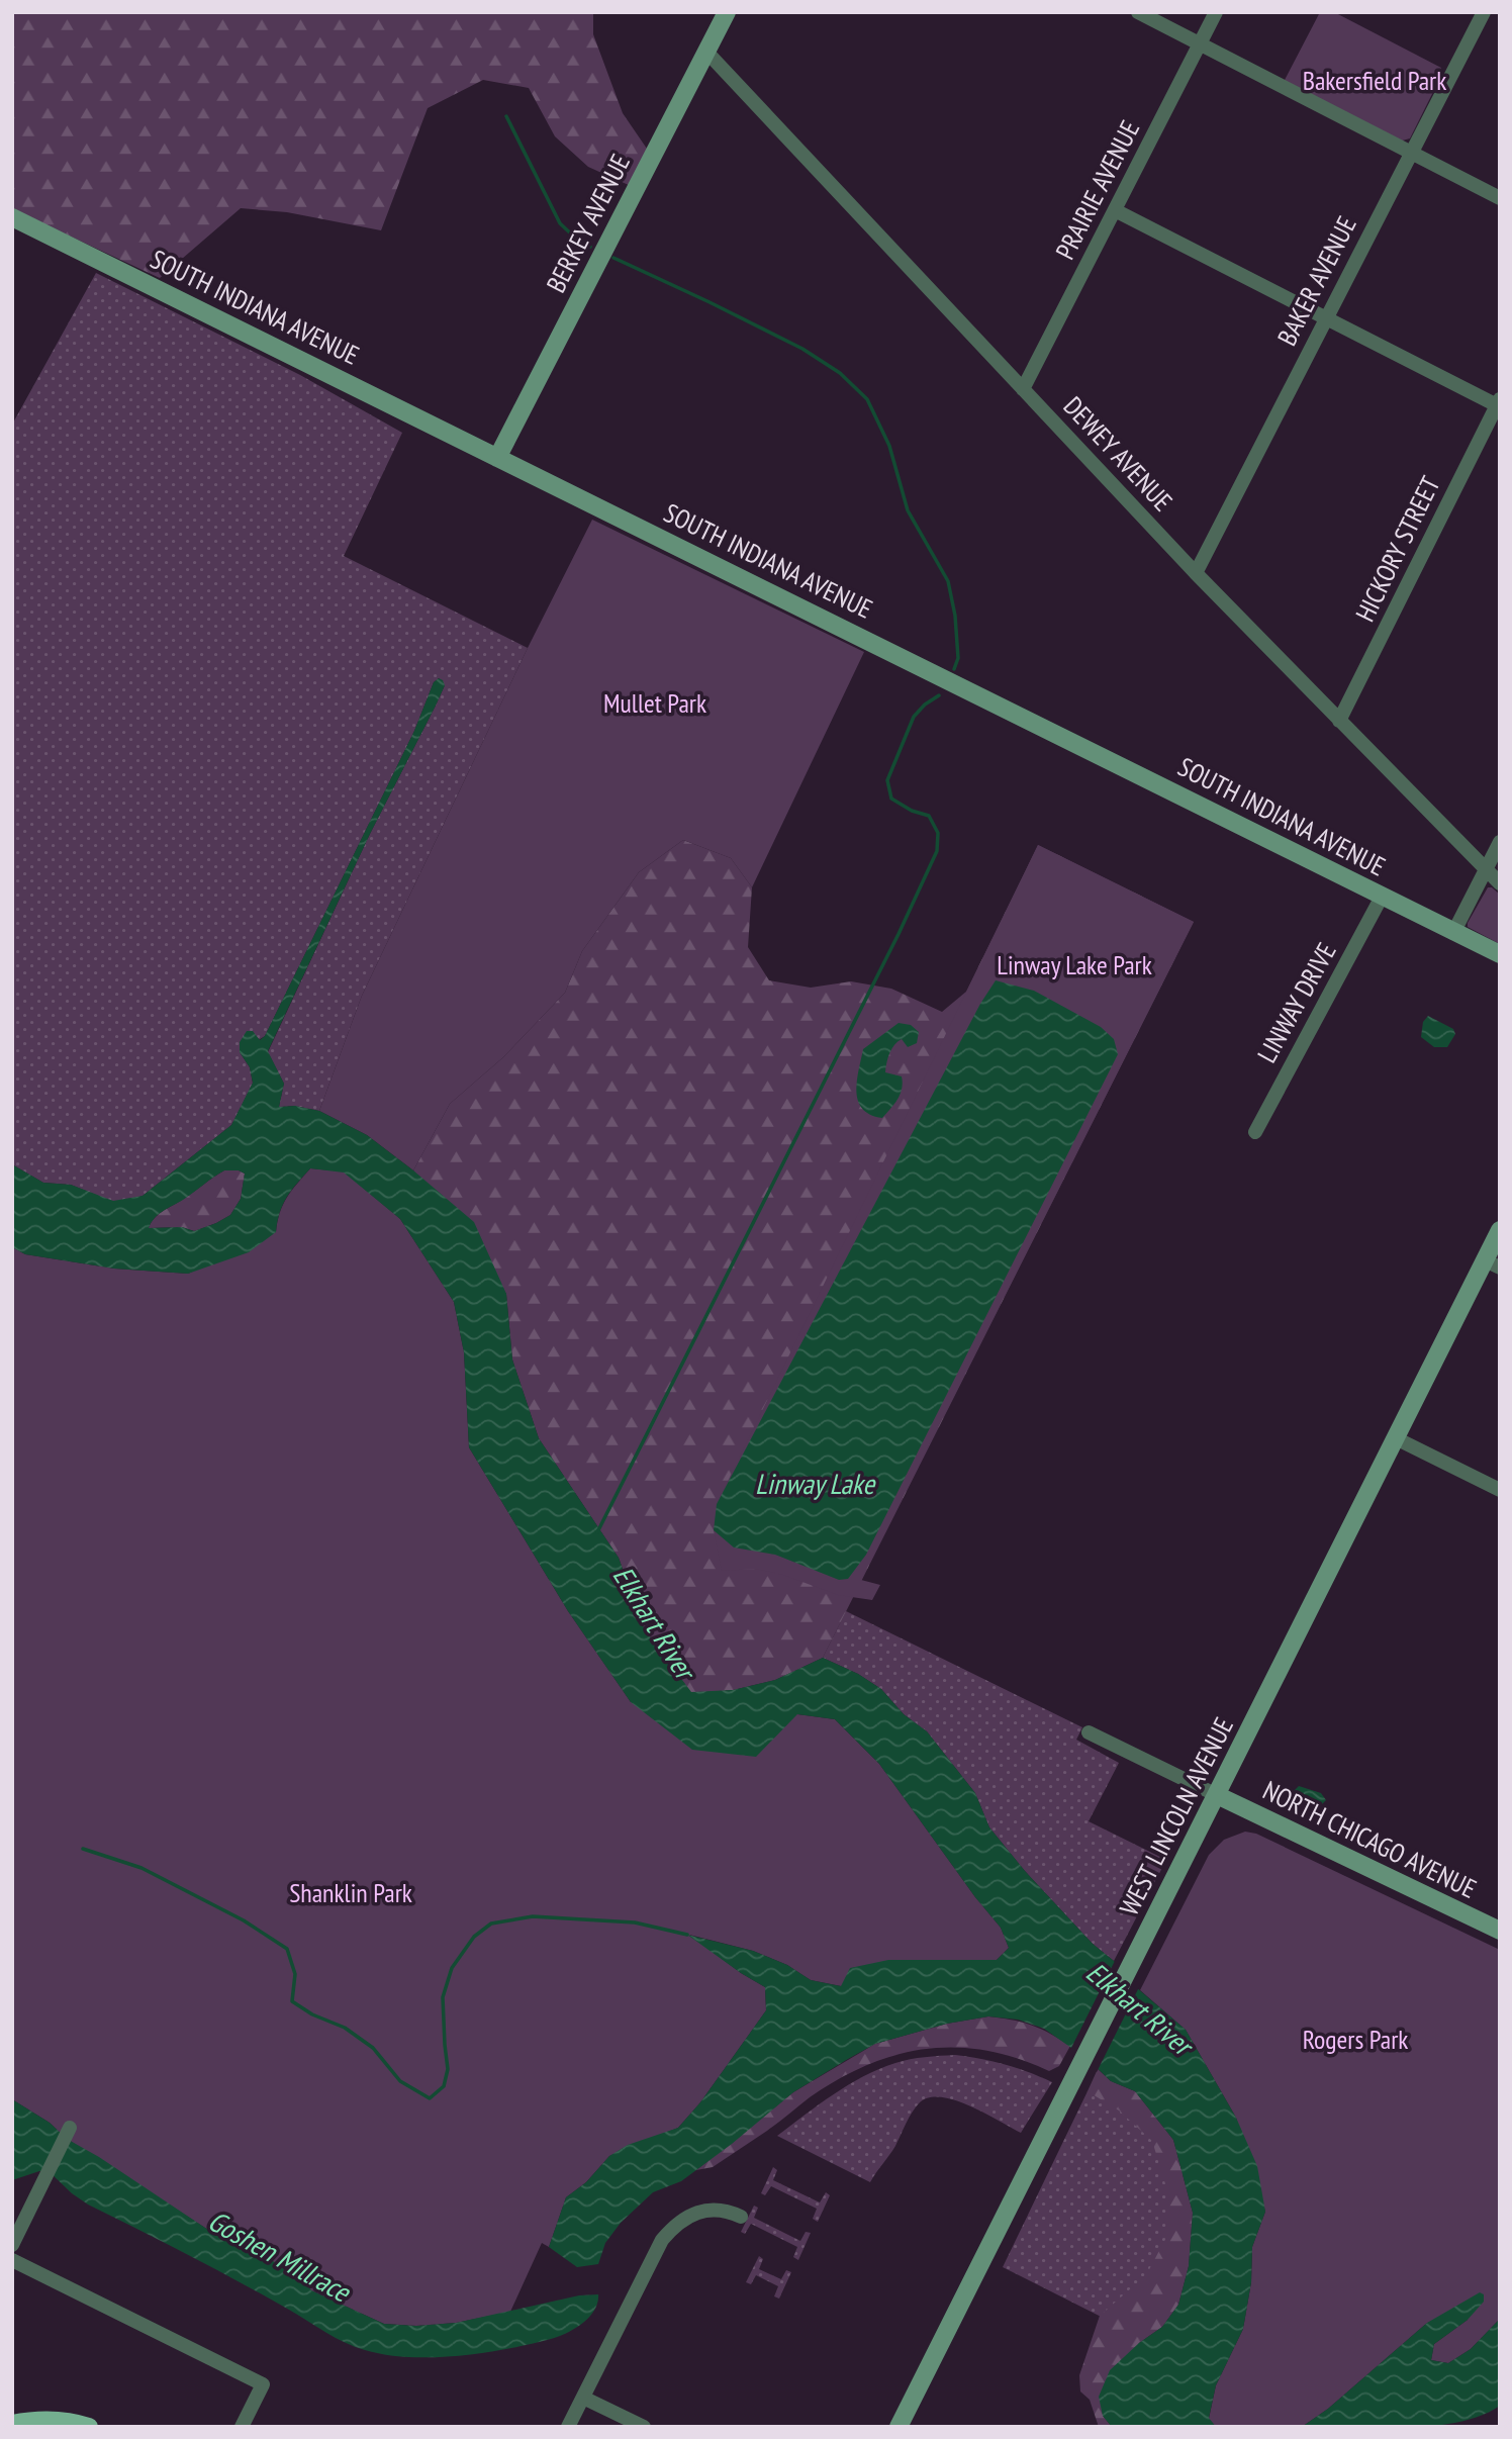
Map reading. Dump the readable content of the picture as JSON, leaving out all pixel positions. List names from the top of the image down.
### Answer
{
  "streets": {
    "street": [
      "PRAIRIE AVENUE",
      "BERKEY AVENUE",
      "BAKER AVENUE",
      "SOUTH INDIANA AVENUE",
      "DEWEY AVENUE",
      "HICKORY STREET",
      "LINWAY DRIVE",
      "WEST LINCOLN AVENUE",
      "NORTH CHICAGO AVENUE"
    ]
  },
  "crossings": [
    ["PRAIRIE AVENUE", "DEWEY AVENUE"],
    ["BERKEY AVENUE", "SOUTH INDIANA AVENUE"],
    ["BERKEY AVENUE", "DEWEY AVENUE"],
    ["BAKER AVENUE", "DEWEY AVENUE"],
    ["SOUTH INDIANA AVENUE", "LINWAY DRIVE"],
    ["DEWEY AVENUE", "HICKORY STREET"],
    ["WEST LINCOLN AVENUE", "NORTH CHICAGO AVENUE"]
  ],
  "water": ["Linway Lake", "Elkhart River", "Goshen Millrace"],
  "parks": [
    "Bakersfield Park",
    "Mullet Park",
    "Linway Lake Park",
    "Shanklin Park",
    "Rogers Park"
  ]
}
